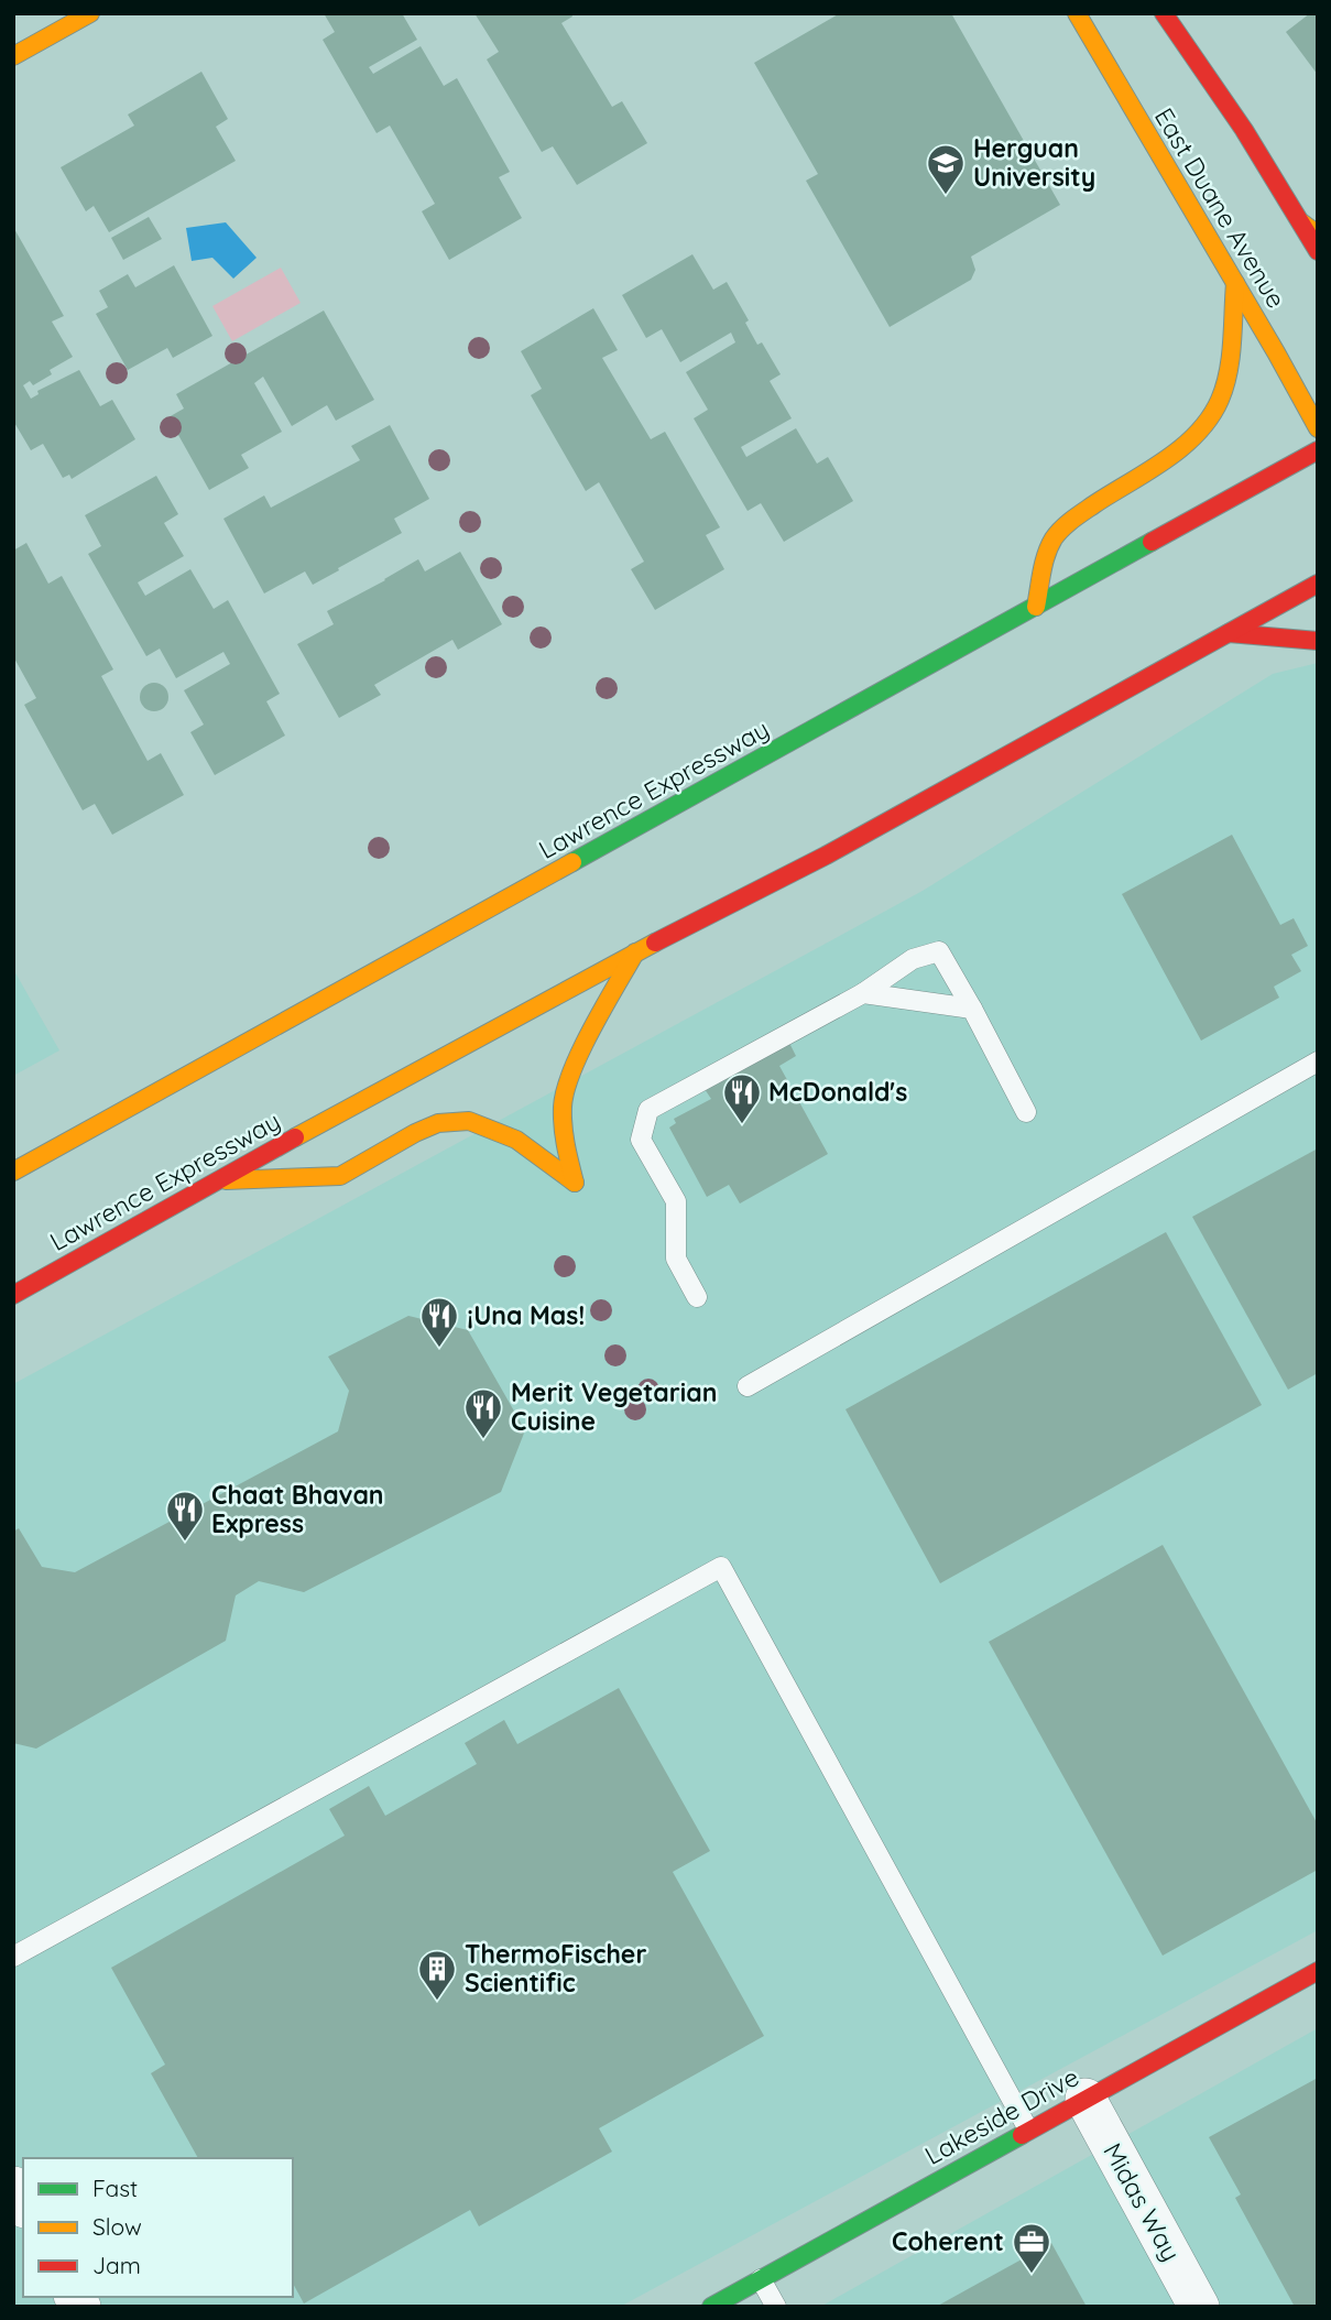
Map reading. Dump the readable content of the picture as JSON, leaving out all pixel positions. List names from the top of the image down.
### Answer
{
  "streets": {
    "main road": ["East Duane Avenue", "Lawrence Expressway", "Lakeside Drive"],
    "street": ["Midas Way"]
  },
  "crossings": [
    ["Lakeside Drive", "Midas Way"]
  ],
  "places": {
    "school or university": ["Herguan University"],
    "restaurant": [
      "McDonald's",
      "¡Una Mas!",
      "Merit Vegetarian Cuisine",
      "Chaat Bhavan Express"
    ],
    "building": ["ThermoFischer Scientific"],
    "office": ["Coherent"]
  },
  "legend": ["Fast", "Slow", "Jam"]
}
